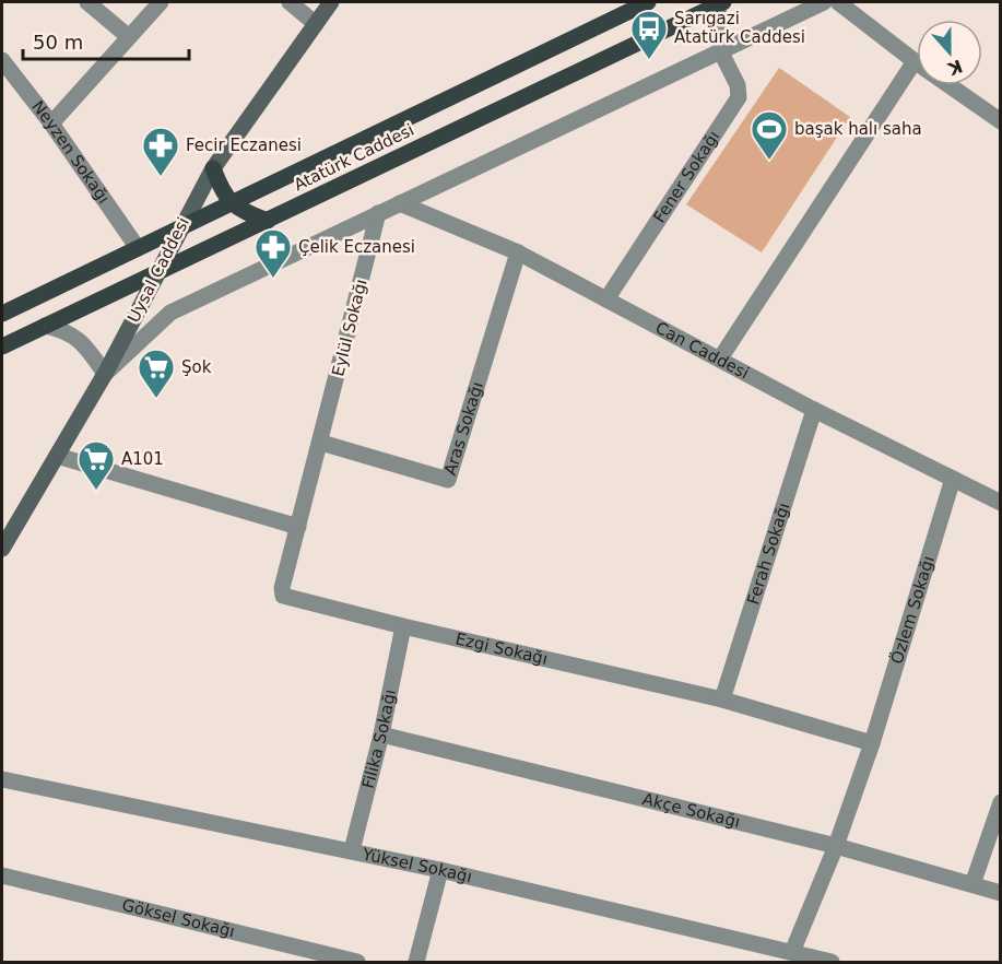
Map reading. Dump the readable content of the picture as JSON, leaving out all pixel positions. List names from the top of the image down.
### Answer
{
  "streets": {
    "main road": ["Atatürk Caddesi"],
    "street": [
      "Neyzen Sokağı",
      "Fener Sokağı",
      "Uysal Caddesi",
      "Eylül Sokağı",
      "Can Caddesi",
      "Aras Sokağı",
      "Ferah Sokağı",
      "Özlem Sokağı",
      "Ezgi Sokağı",
      "Filika Sokağı",
      "Akçe Sokağı",
      "Yüksel Sokağı",
      "Göksel Sokağı"
    ]
  },
  "crossings": [
    ["Neyzen Sokağı", "Atatürk Caddesi"],
    ["Atatürk Caddesi", "Uysal Caddesi"],
    ["Fener Sokağı", "Can Caddesi"],
    ["Eylül Sokağı", "Aras Sokağı"],
    ["Eylül Sokağı", "Ezgi Sokağı"],
    ["Can Caddesi", "Aras Sokağı"],
    ["Can Caddesi", "Ferah Sokağı"],
    ["Can Caddesi", "Özlem Sokağı"],
    ["Aras Sokağı", "Ezgi Sokağı"],
    ["Ferah Sokağı", "Ezgi Sokağı"],
    ["Özlem Sokağı", "Ezgi Sokağı"],
    ["Özlem Sokağı", "Akçe Sokağı"],
    ["Özlem Sokağı", "Yüksel Sokağı"],
    ["Ezgi Sokağı", "Filika Sokağı"],
    ["Filika Sokağı", "Akçe Sokağı"],
    ["Filika Sokağı", "Yüksel Sokağı"]
  ],
  "places": {
    "bus stop": ["Sarıgazi Atatürk Caddesi"],
    "sports": ["başak halı saha"],
    "pharmacy": ["Fecir Eczanesi", "Çelik Eczanesi"],
    "supermarket": ["Şok", "A101"]
  },
  "scale_bar": "50 m",
  "north": "bottom"
}
